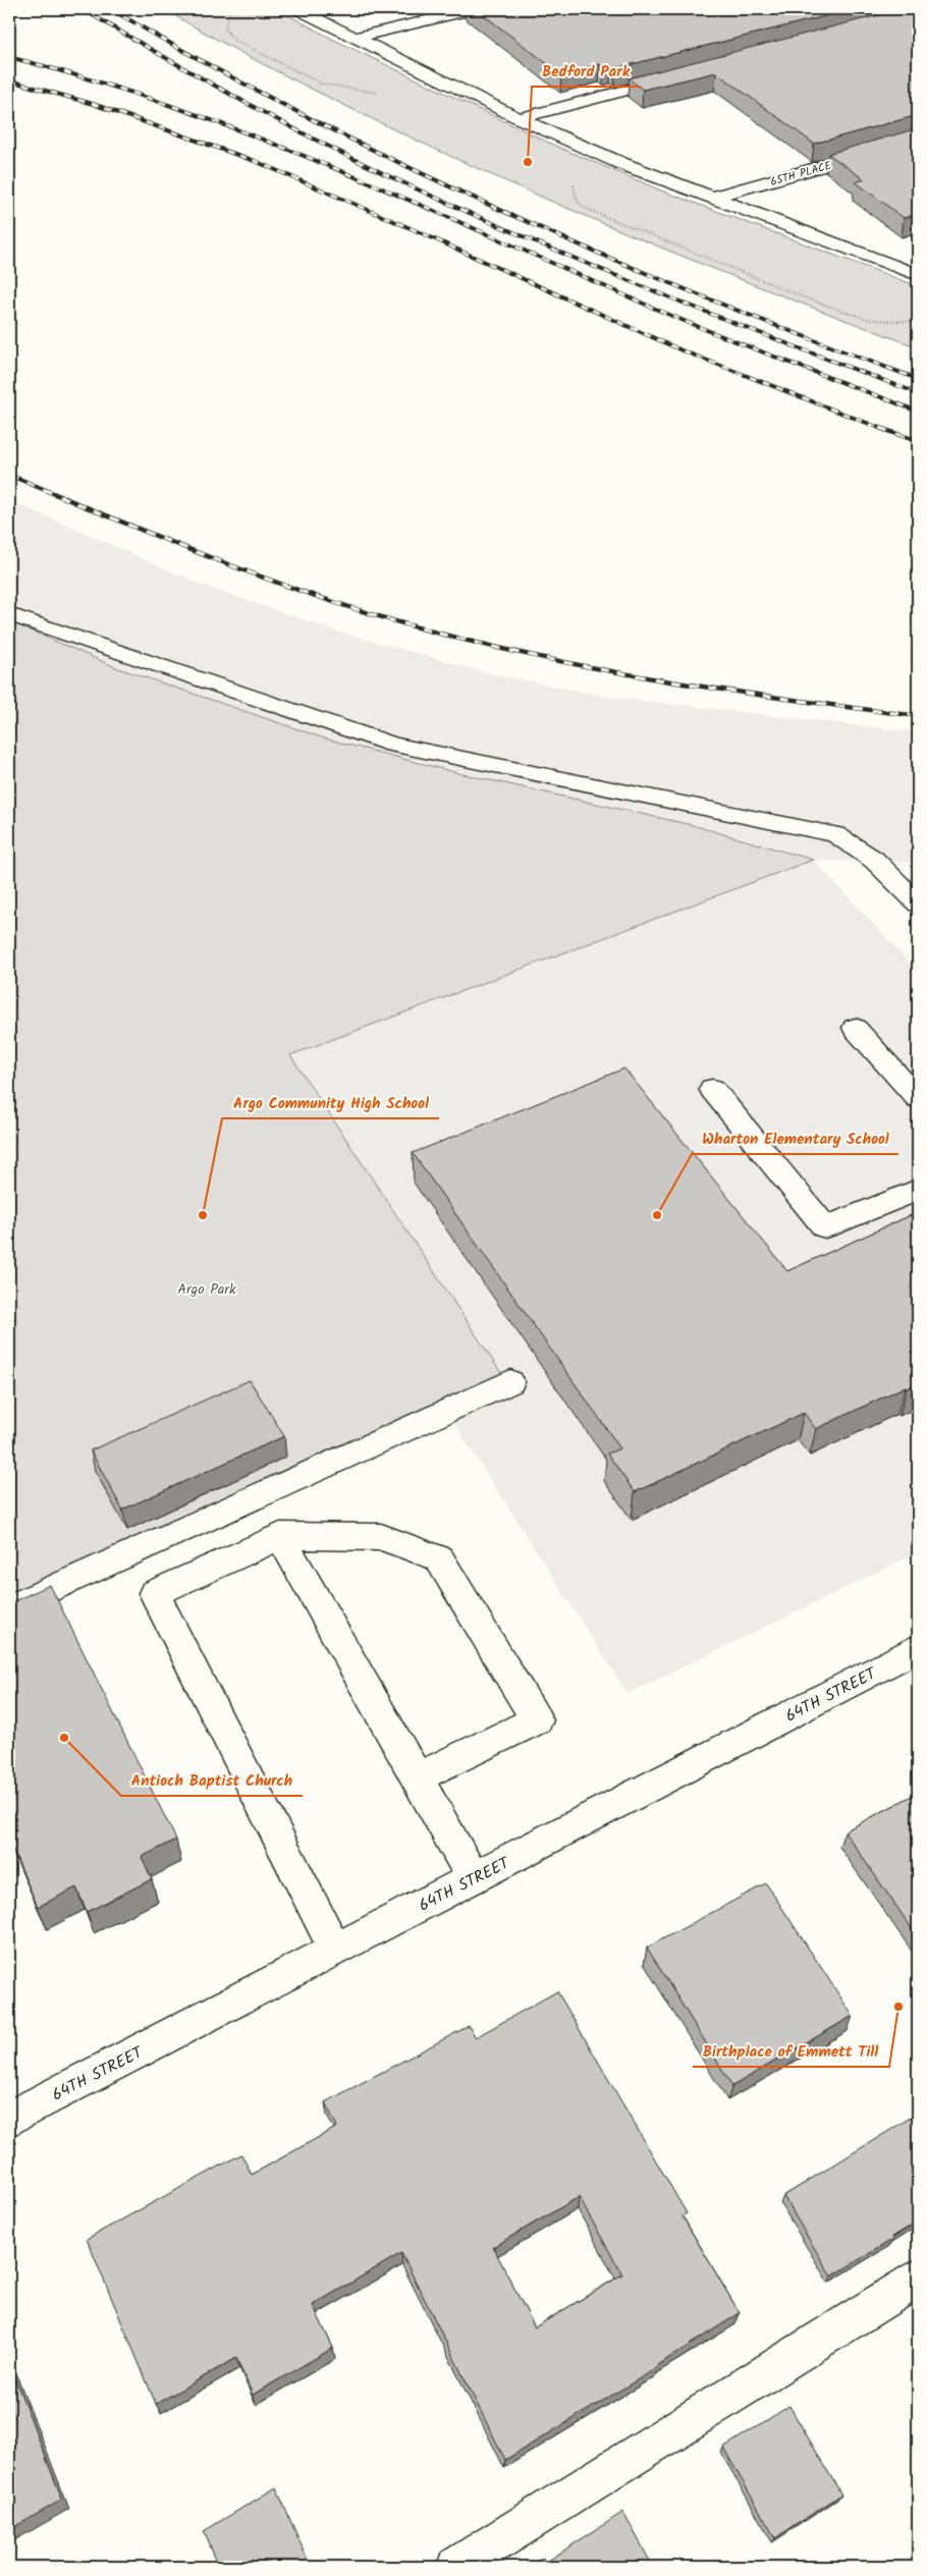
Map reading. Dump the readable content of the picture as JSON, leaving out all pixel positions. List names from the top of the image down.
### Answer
{
  "streets": {
    "street": ["65TH PLACE", "64TH STREET"]
  },
  "parks": ["Argo Park"],
  "places": [
    "Bedford Park",
    "Argo Community High School",
    "Wharton Elementary School",
    "Antioch Baptist Church",
    "Birthplace of Emmett Till"
  ]
}
